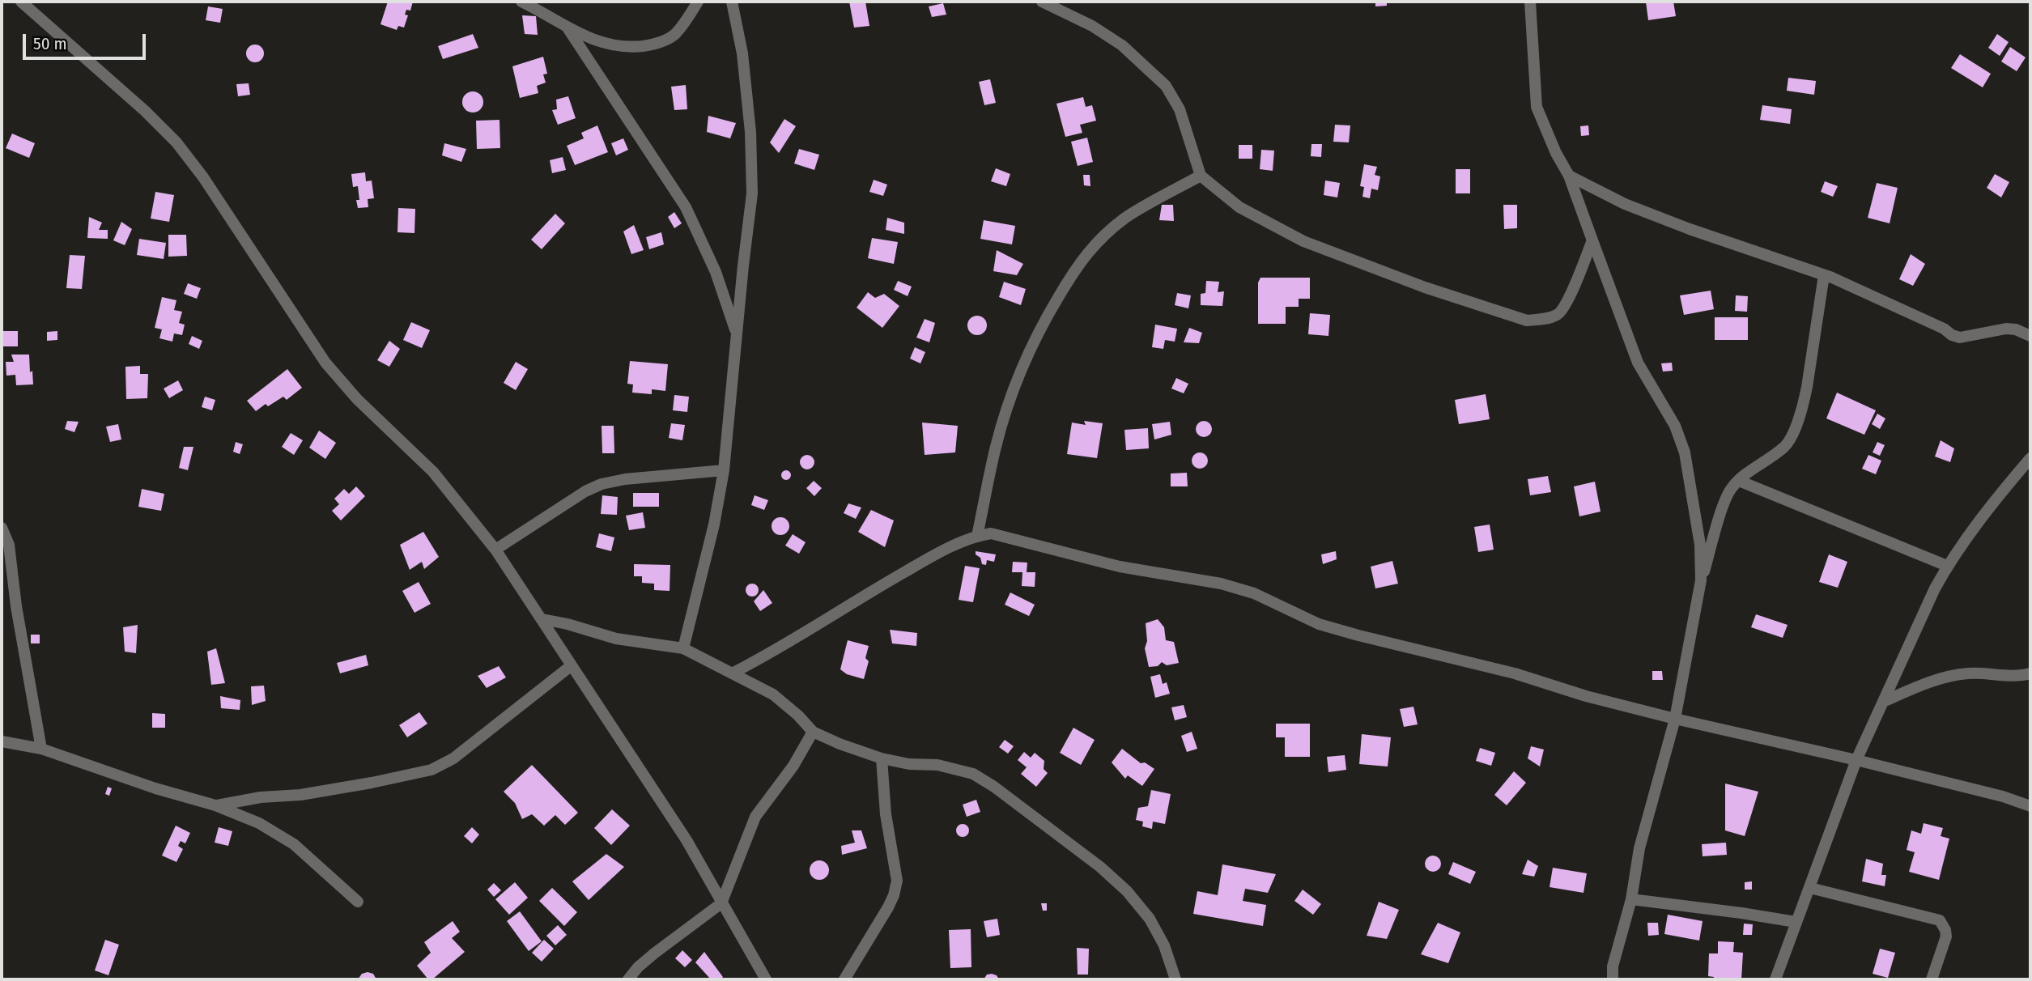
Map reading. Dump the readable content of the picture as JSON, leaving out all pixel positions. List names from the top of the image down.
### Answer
{
  "scale_bar": "50 m"
}
